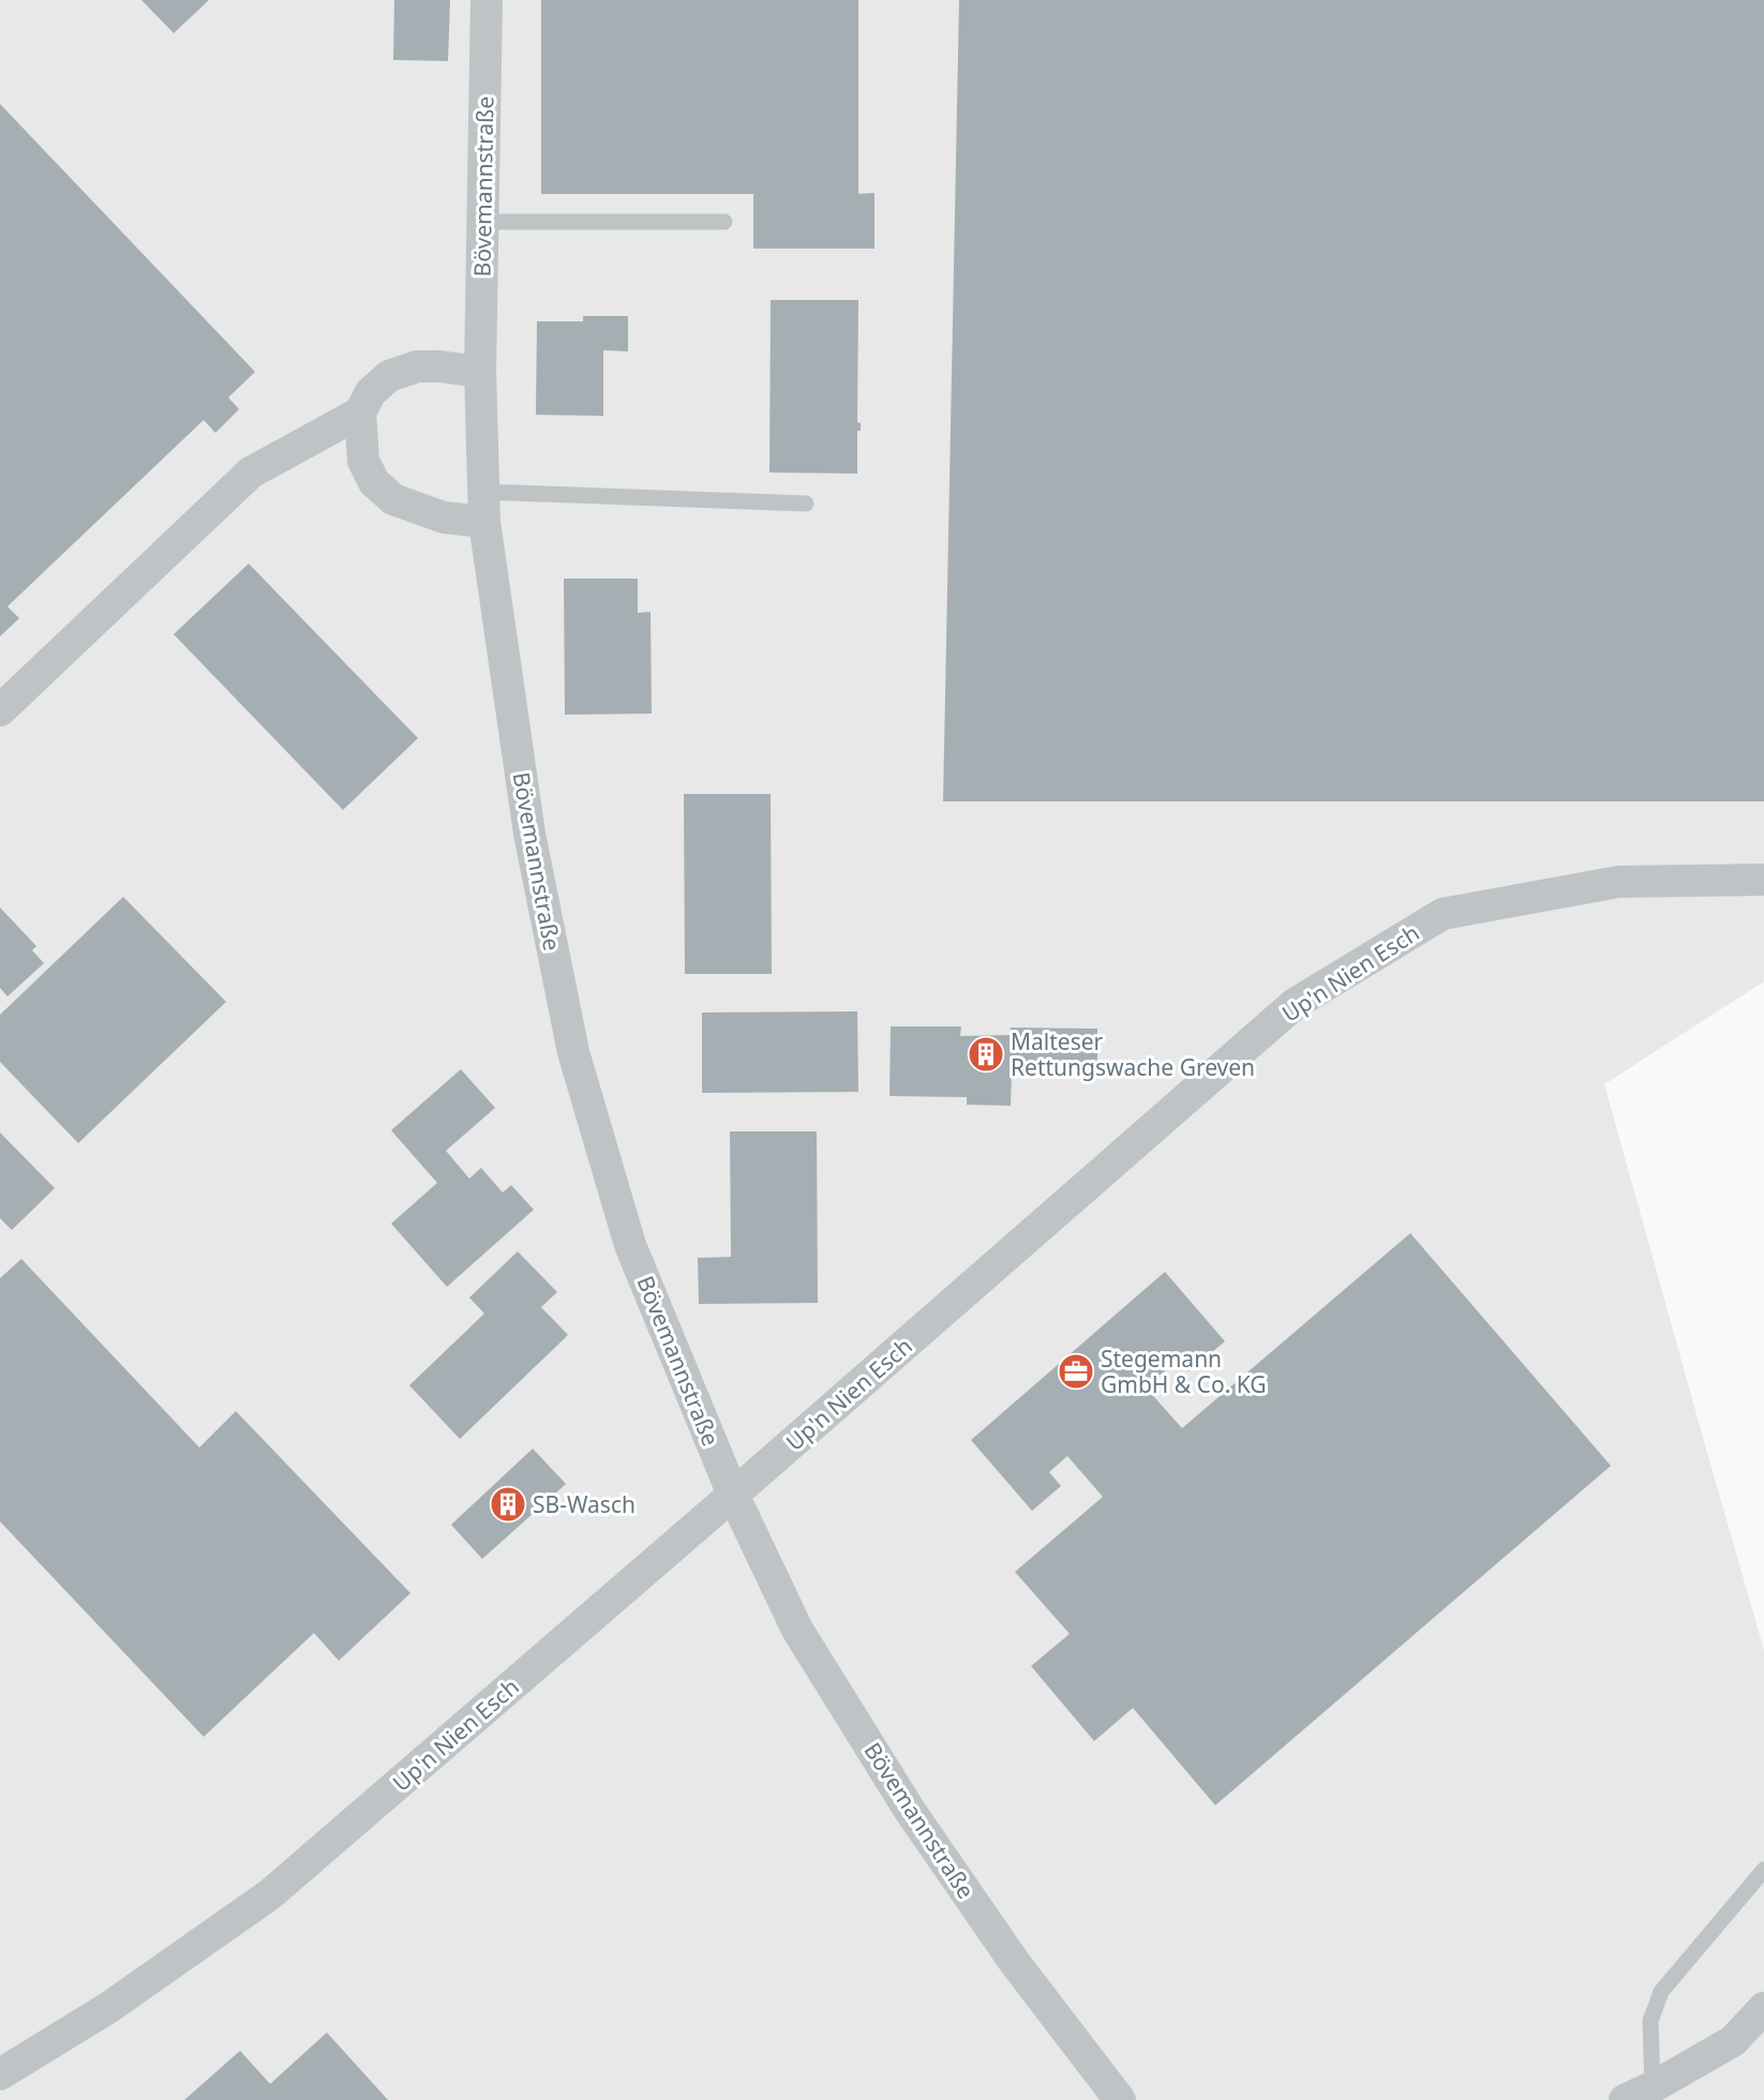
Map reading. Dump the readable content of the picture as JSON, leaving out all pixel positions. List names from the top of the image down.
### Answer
{
  "streets": {
    "street": ["Bövemannstraße", "Up'n Nien Esch"]
  },
  "crossings": [
    ["Bövemannstraße", "Up'n Nien Esch"]
  ],
  "places": {
    "building": ["Malteser Rettungswache Greven", "SB-Wasch"],
    "office": ["Stegemann GmbH & Co. KG"]
  }
}
